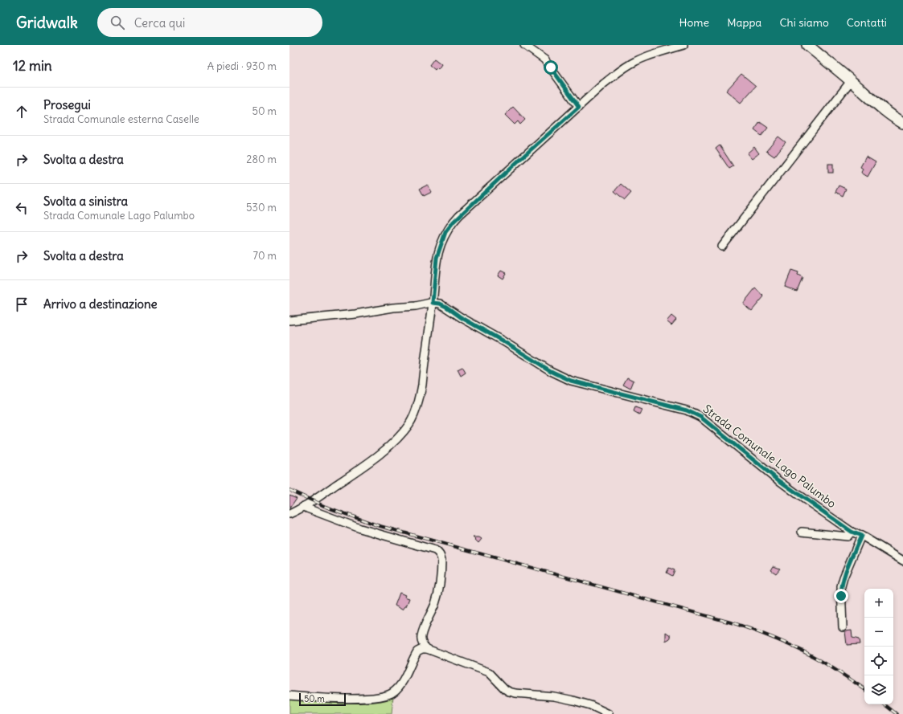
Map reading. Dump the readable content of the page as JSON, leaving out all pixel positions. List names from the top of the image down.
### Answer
{
  "streets": {
    "street": ["Strada Comunale Lago Palumbo"]
  },
  "scale_bar": "50 m",
  "page": {
    "header": "Gridwalk",
    "search": "Cerca qui",
    "nav": [
      "Home",
      "Mappa",
      "Chi siamo",
      "Contatti"
    ],
    "heading": ["12 min", "A piedi · 930 m"],
    "list": [
      ["Prosegui", "Strada Comunale esterna Caselle", "50 m"],
      ["Svolta a destra", "280 m"],
      ["Svolta a sinistra", "Strada Comunale Lago Palumbo", "530 m"],
      ["Svolta a destra", "70 m"],
      "Arrivo a destinazione"
    ],
    "map_buttons": ["+", "−"],
    "scale": "50 m"
  }
}
